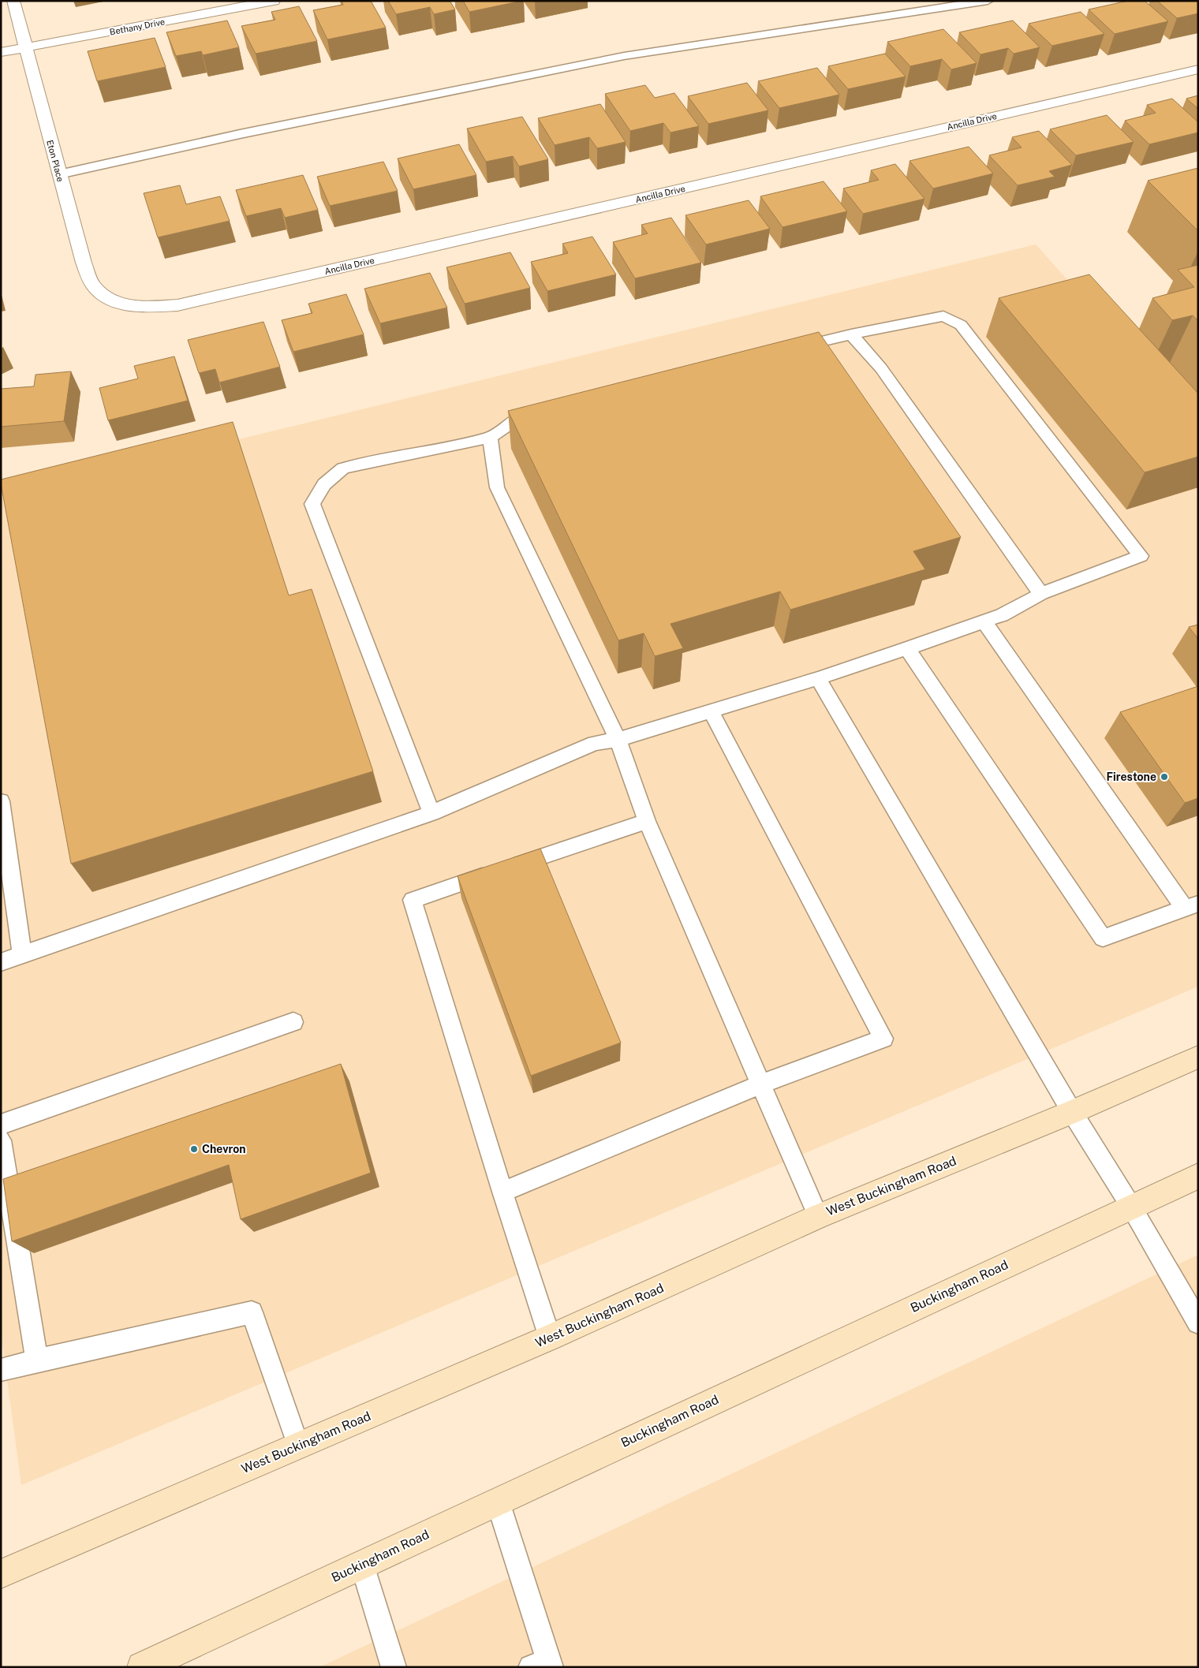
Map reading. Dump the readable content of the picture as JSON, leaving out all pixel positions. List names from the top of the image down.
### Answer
{
  "streets": {
    "main road": ["West Buckingham Road", "Buckingham Road"],
    "street": ["Bethany Drive", "Ancilla Drive", "Eton Place"]
  },
  "crossings": [
    ["Bethany Drive", "Eton Place"],
    ["Ancilla Drive", "Eton Place"]
  ],
  "places": ["Firestone", "Chevron"]
}
